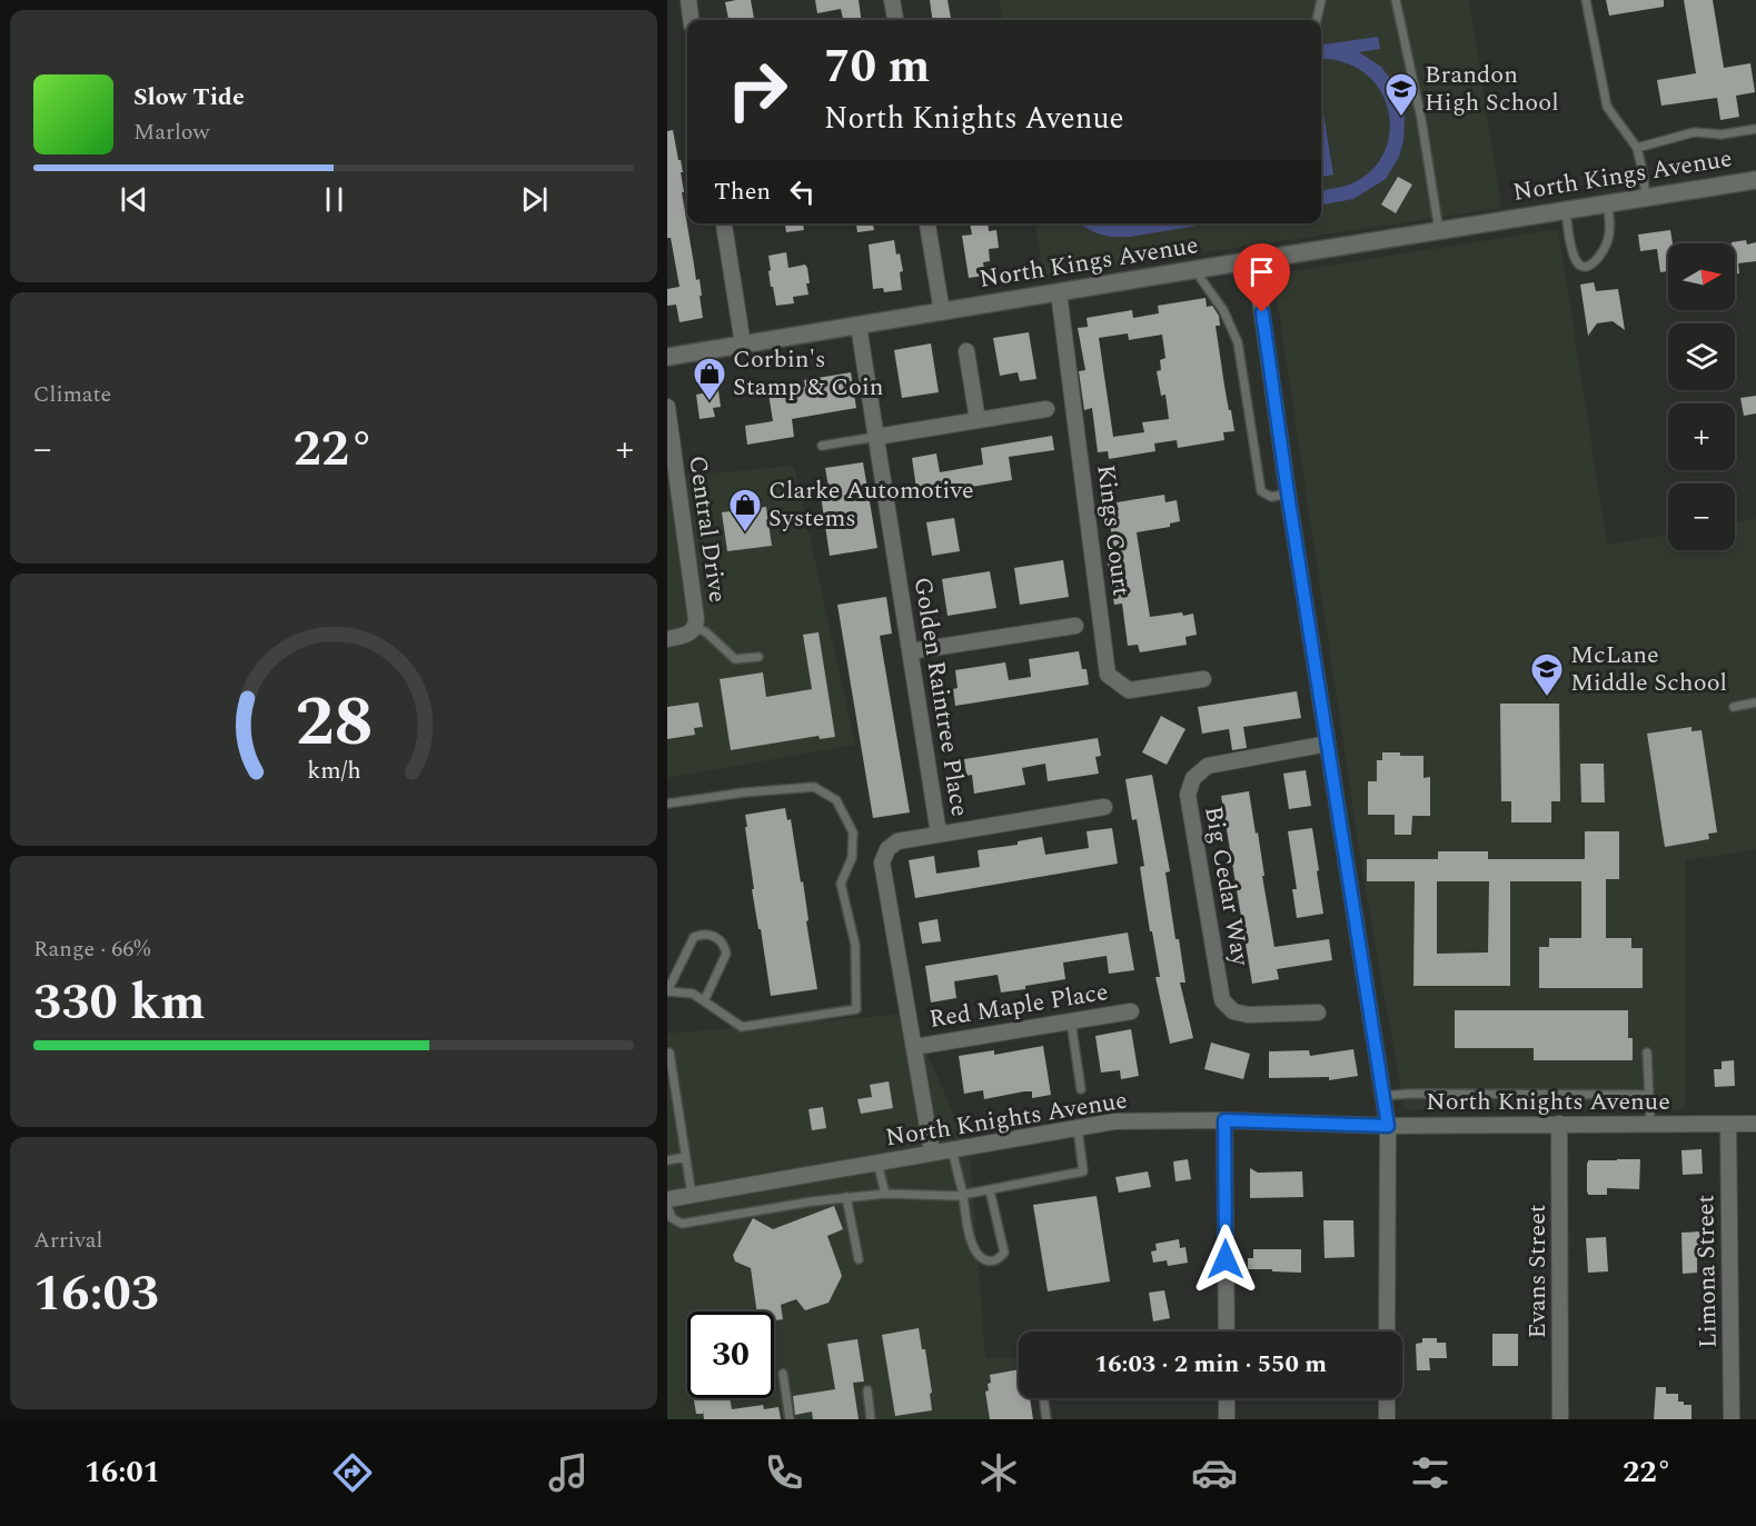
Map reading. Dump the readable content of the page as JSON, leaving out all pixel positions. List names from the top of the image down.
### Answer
{
  "streets": {
    "street": [
      "North Kings Avenue",
      "Central Drive",
      "Kings Court",
      "Golden Raintree Place",
      "Big Cedar Way",
      "Red Maple Place",
      "North Knights Avenue",
      "Evans Street",
      "Limona Street"
    ]
  },
  "crossings": [
    ["North Kings Avenue", "Kings Court"],
    ["North Kings Avenue", "Golden Raintree Place"],
    ["Golden Raintree Place", "Red Maple Place"],
    ["Golden Raintree Place", "North Knights Avenue"],
    ["North Knights Avenue", "Evans Street"],
    ["North Knights Avenue", "Limona Street"]
  ],
  "places": {
    "school or university": ["Brandon High School", "McLane Middle School"],
    "shop": ["Corbin's Stamp & Coin", "Clarke Automotive Systems"]
  },
  "north": "right",
  "page": {
    "turn": ["70 m", "North Knights Avenue"],
    "song": ["Slow Tide", "Marlow"],
    "then": "Then",
    "map_buttons": ["+", "−"],
    "tile": [
      "Climate",
      ["Range · 66%", "330 km"],
      ["Arrival", "16:03"]
    ],
    "heat": ["−", "22°", "+"],
    "limit": "30",
    "trip": "16:03 · 2 min · 550 m",
    "tabs": ["16:01", "22°"],
    "gauge": ["28", "km/h"]
  }
}
